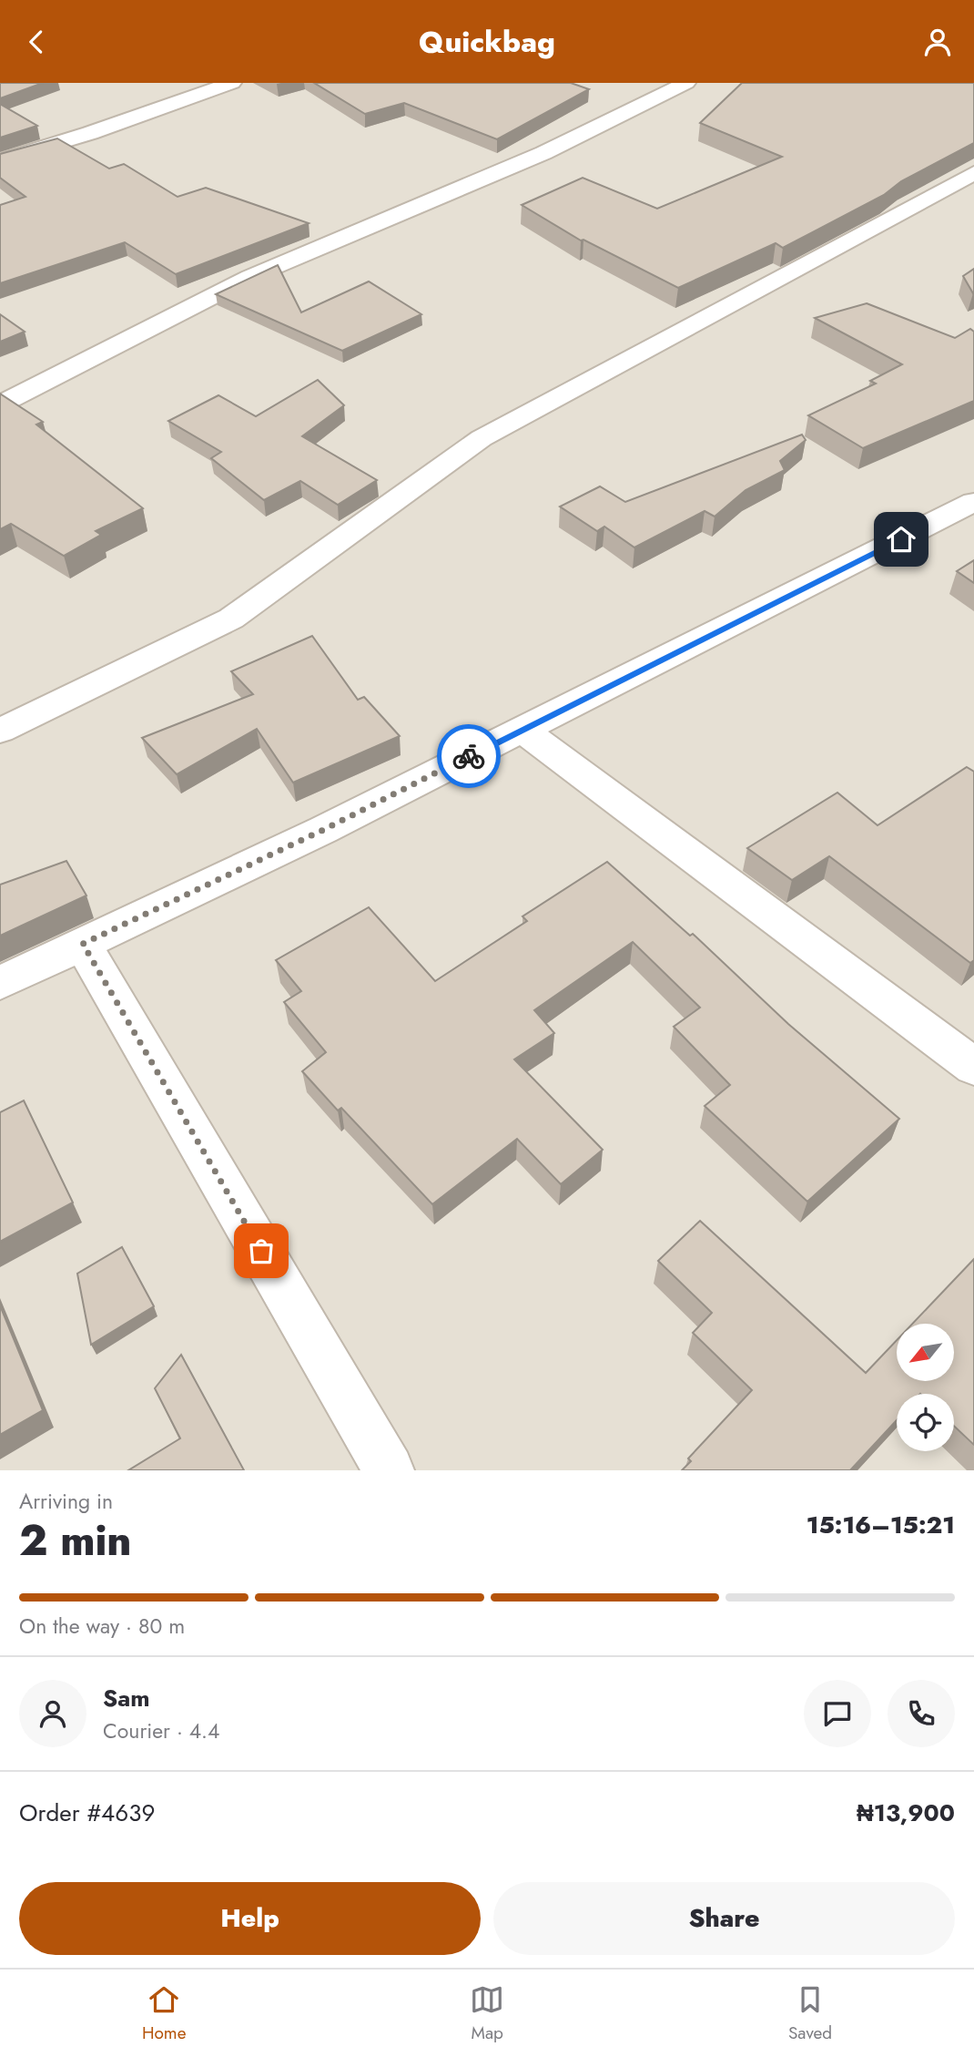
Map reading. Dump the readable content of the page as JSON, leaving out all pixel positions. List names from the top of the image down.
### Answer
{
  "north": "bottom left",
  "page": {
    "header": "Quickbag",
    "heading": ["2 min", "Arriving in", "15:16–15:21"],
    "panel": [
      "Sam",
      "Courier · 4.4",
      "Order #4639",
      "₦13,900"
    ],
    "bar": "On the way · 80 m",
    "buttons": ["Help", "Share"],
    "tabs": ["Home", "Map", "Saved"]
  }
}
